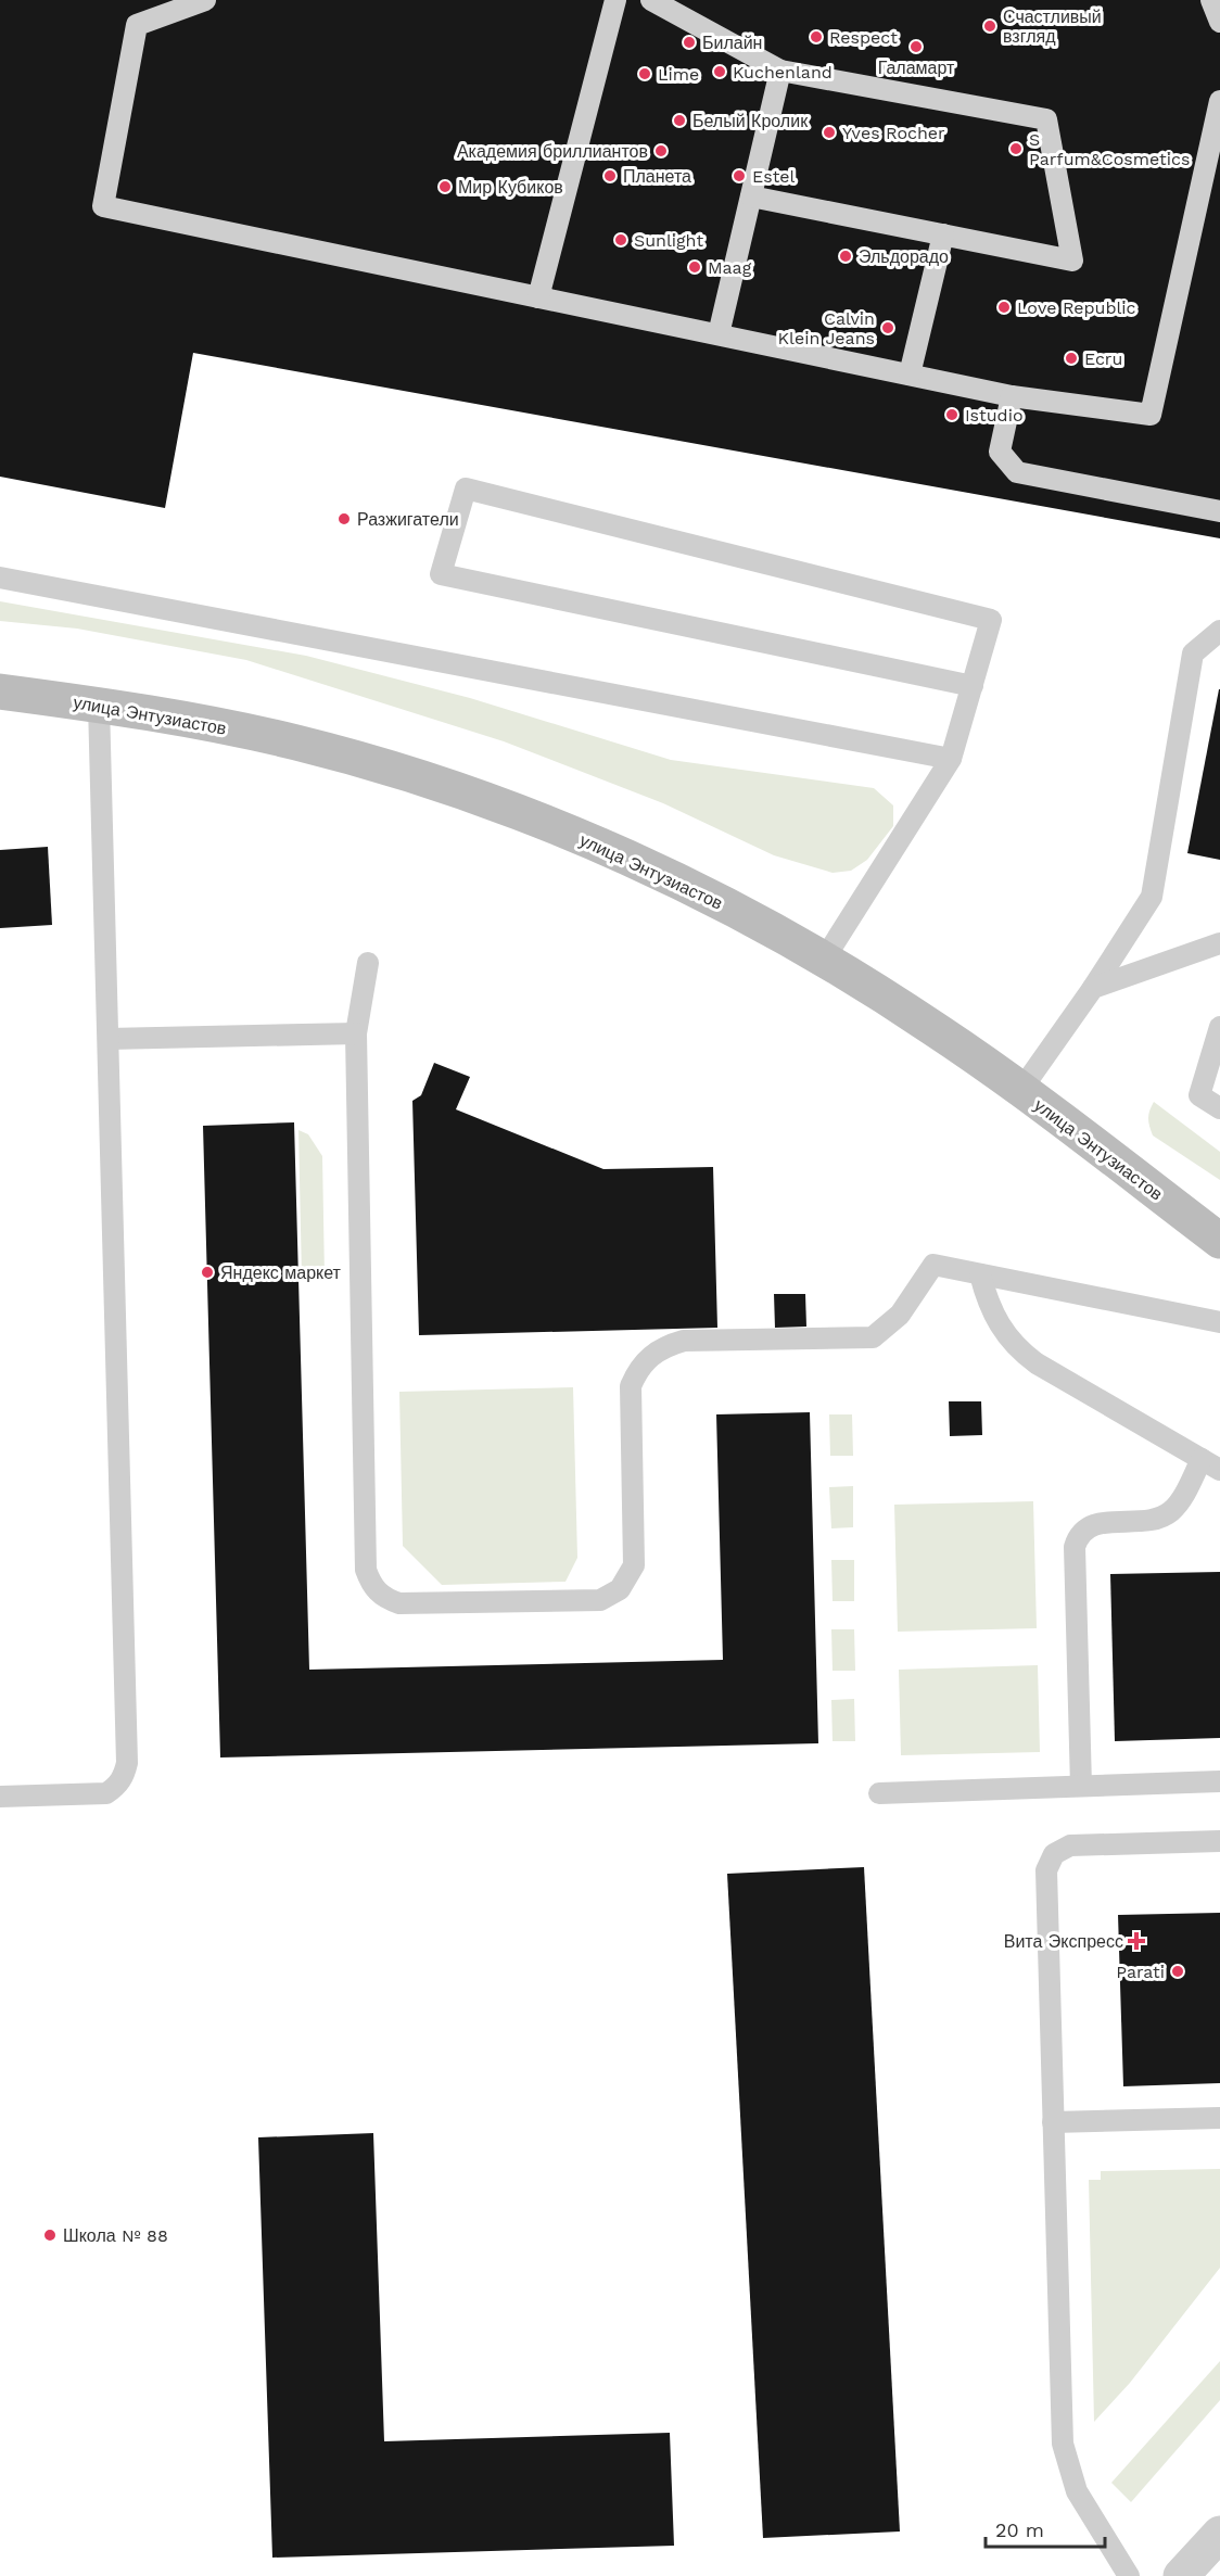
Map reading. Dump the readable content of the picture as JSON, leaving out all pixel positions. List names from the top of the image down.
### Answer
{
  "streets": {
    "main road": ["улица Энтузиастов"]
  },
  "places": {
    "other": [
      "Счастливый взгляд",
      "Respect",
      "Билайн",
      "Галамарт",
      "Kuchenland",
      "Lime",
      "Белый Кролик",
      "Yves Rocher",
      "S Parfum&Cosmetics",
      "Академия бриллиантов",
      "Планета",
      "Estel",
      "Мир Кубиков",
      "Sunlight",
      "Эльдорадо",
      "Maag",
      "Love Republic",
      "Calvin Klein Jeans",
      "Ecru",
      "Istudio",
      "Разжигатели",
      "Яндекс маркет",
      "Parati",
      "Школа № 88"
    ],
    "health": ["Вита Экспресс"]
  },
  "scale_bar": "20 m"
}
